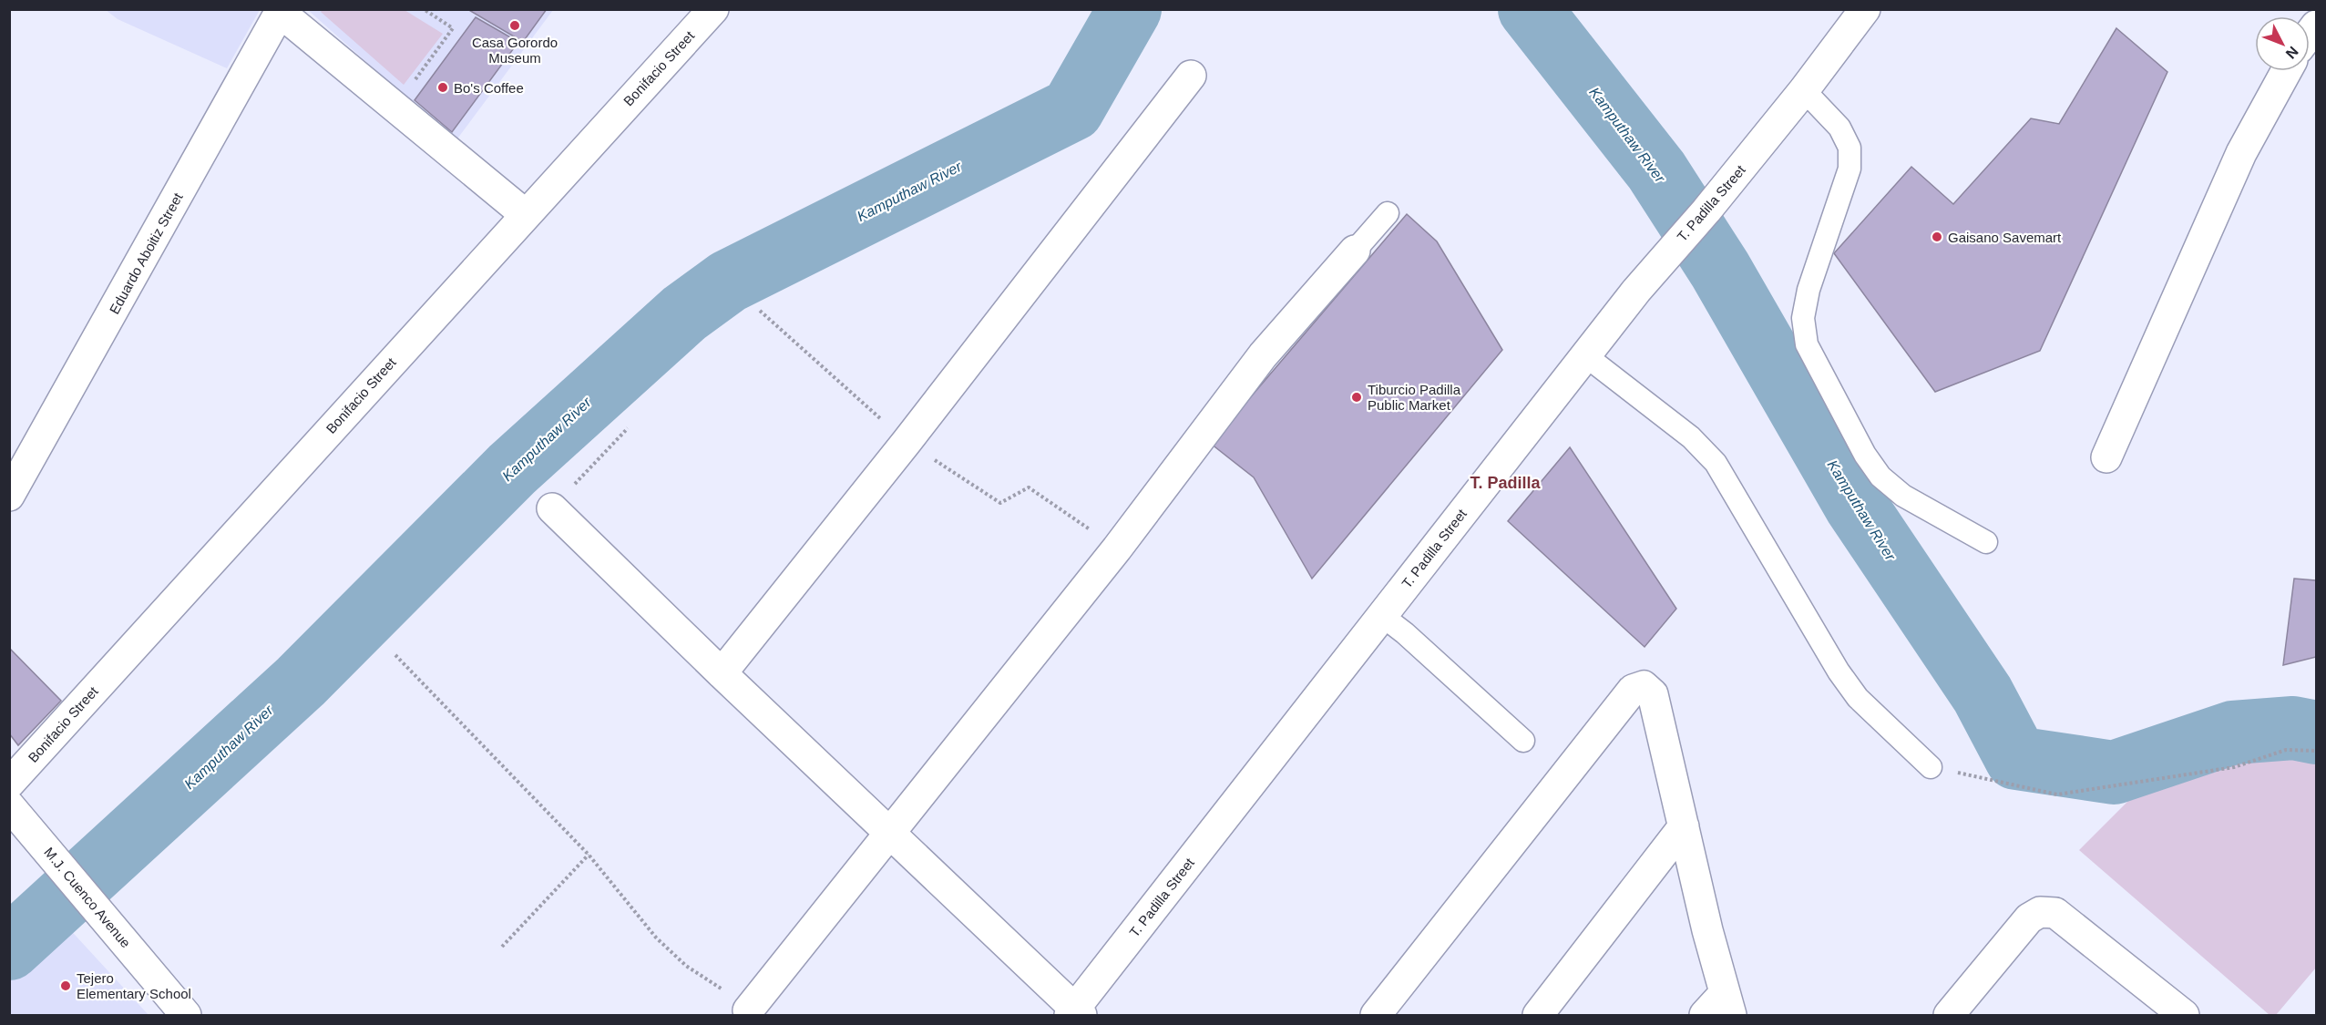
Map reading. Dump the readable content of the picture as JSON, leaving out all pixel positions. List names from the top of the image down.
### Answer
{
  "streets": {
    "street": [
      "Bonifacio Street",
      "T. Padilla Street",
      "Eduardo Aboitiz Street",
      "M.J. Cuenco Avenue"
    ]
  },
  "districts": ["T. Padilla"],
  "water": ["Kamputhaw River"],
  "places": [
    "Casa Gorordo Museum",
    "Bo's Coffee",
    "Gaisano Savemart",
    "Tiburcio Padilla Public Market",
    "Tejero Elementary School"
  ],
  "north": "bottom right"
}
